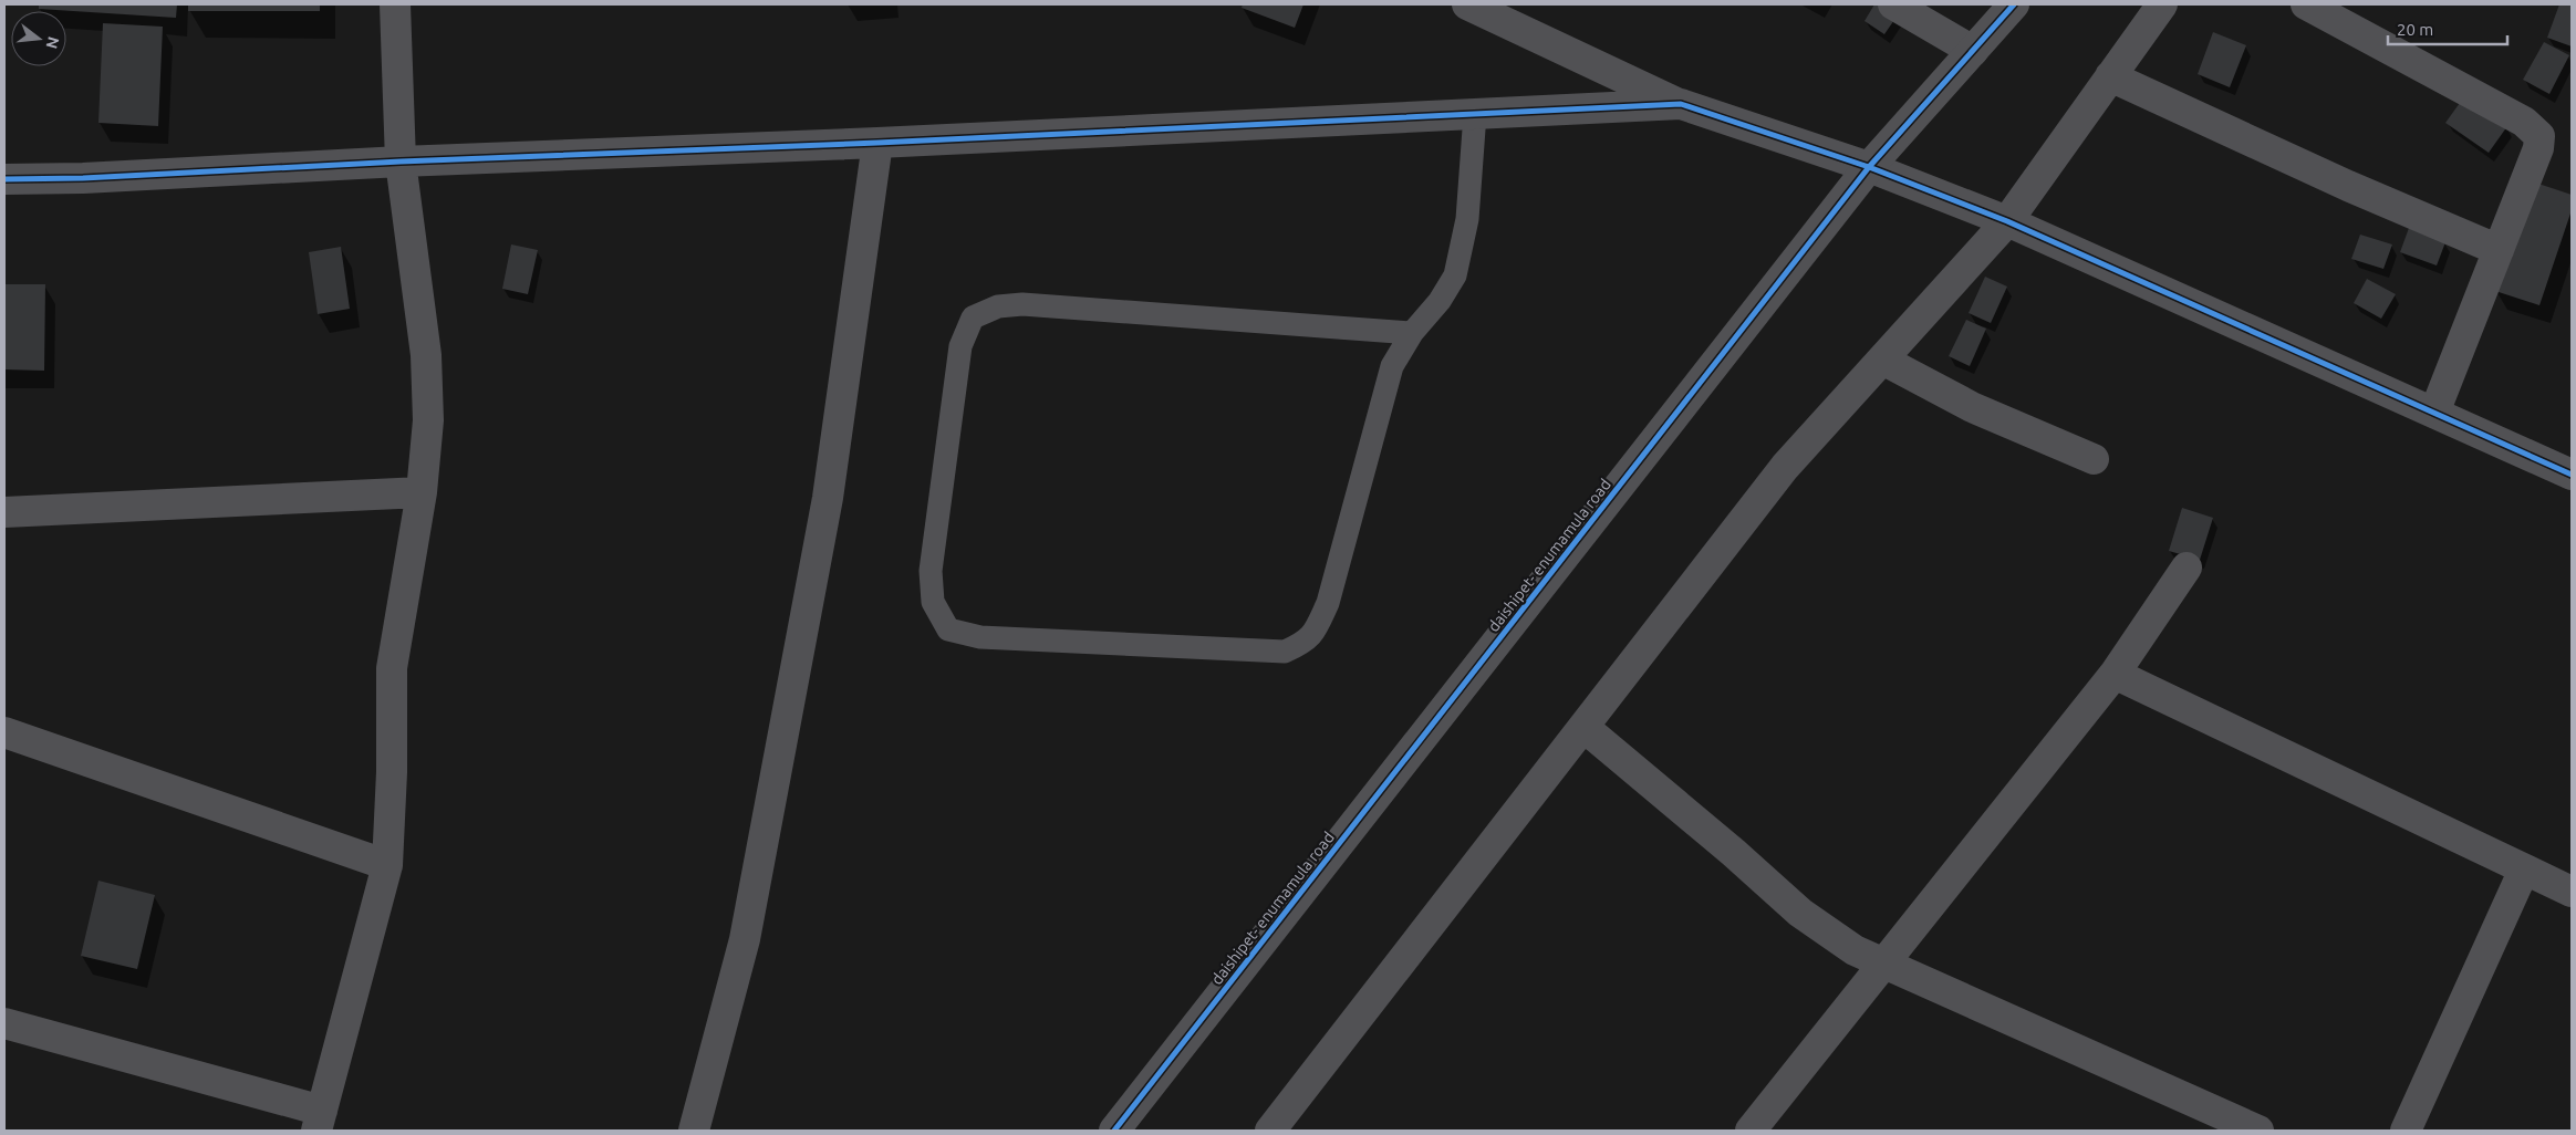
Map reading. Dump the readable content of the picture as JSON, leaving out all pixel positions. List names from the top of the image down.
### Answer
{
  "streets": {
    "street": ["daishipet- enumamula road"]
  },
  "scale_bar": "20 m",
  "north": "right"
}
